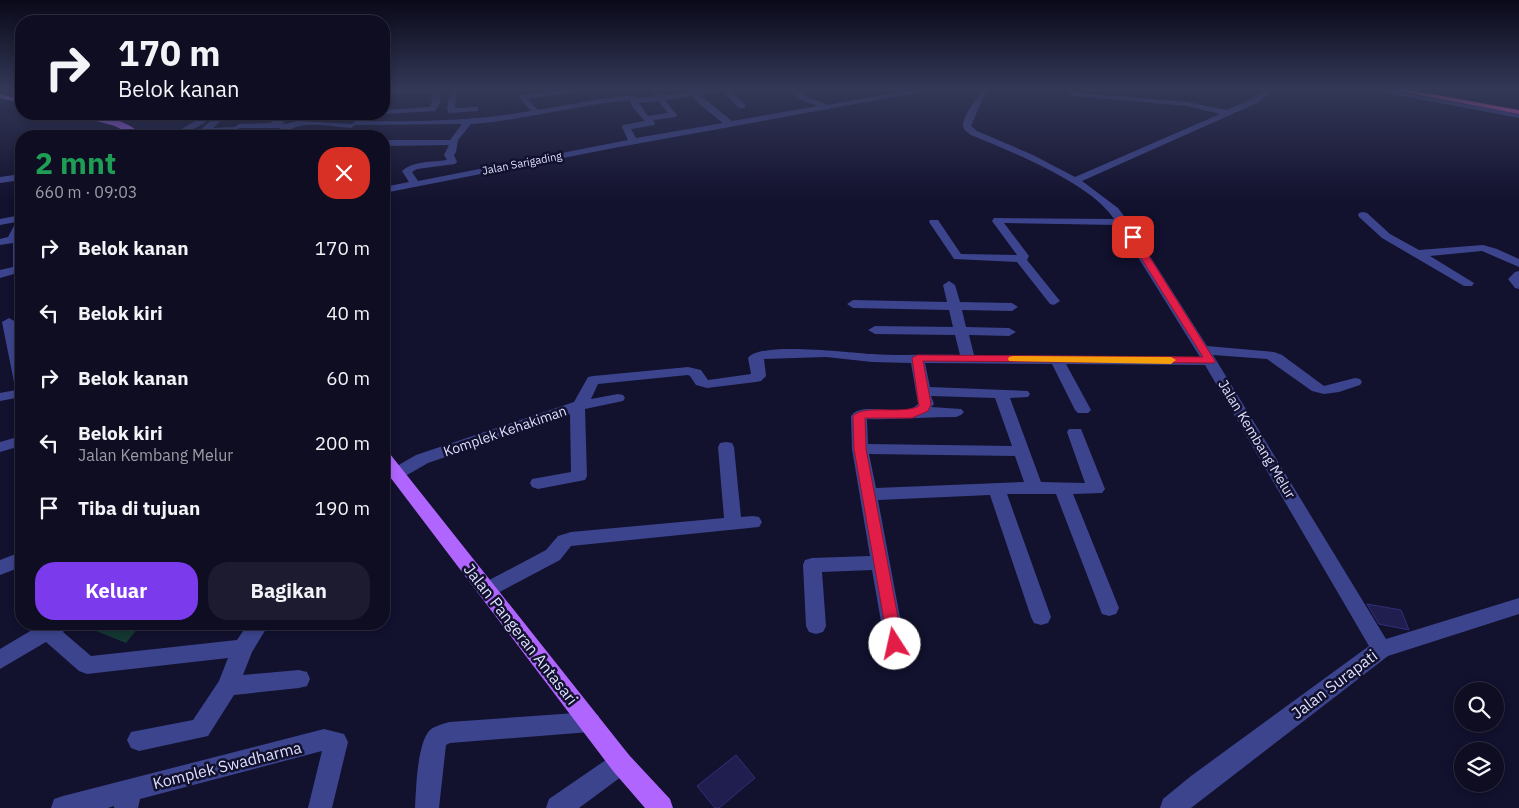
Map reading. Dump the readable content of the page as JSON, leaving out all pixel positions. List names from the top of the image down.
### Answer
{
  "streets": {
    "main road": ["Jalan Pangeran Antasari"],
    "street": [
      "Jalan Sarigading",
      "Komplek Kehakiman",
      "Jalan Kembang Melur",
      "Jalan Surapati",
      "Komplek Swadharma"
    ]
  },
  "crossings": [
    ["Komplek Kehakiman", "Jalan Pangeran Antasari"],
    ["Jalan Kembang Melur", "Jalan Surapati"]
  ],
  "page": {
    "turn": ["170 m", "Belok kanan"],
    "heading": ["2 mnt", "660 m · 09:03"],
    "list": [
      {
        "name": "Belok kanan",
        "value": "170 m"
      },
      {
        "name": "Belok kiri",
        "value": "40 m"
      },
      {
        "name": "Belok kanan",
        "value": "60 m"
      },
      {
        "name": "Belok kiri",
        "note": "Jalan Kembang Melur",
        "value": "200 m"
      },
      {
        "name": "Tiba di tujuan",
        "value": "190 m"
      }
    ],
    "buttons": ["Keluar", "Bagikan"]
  }
}
